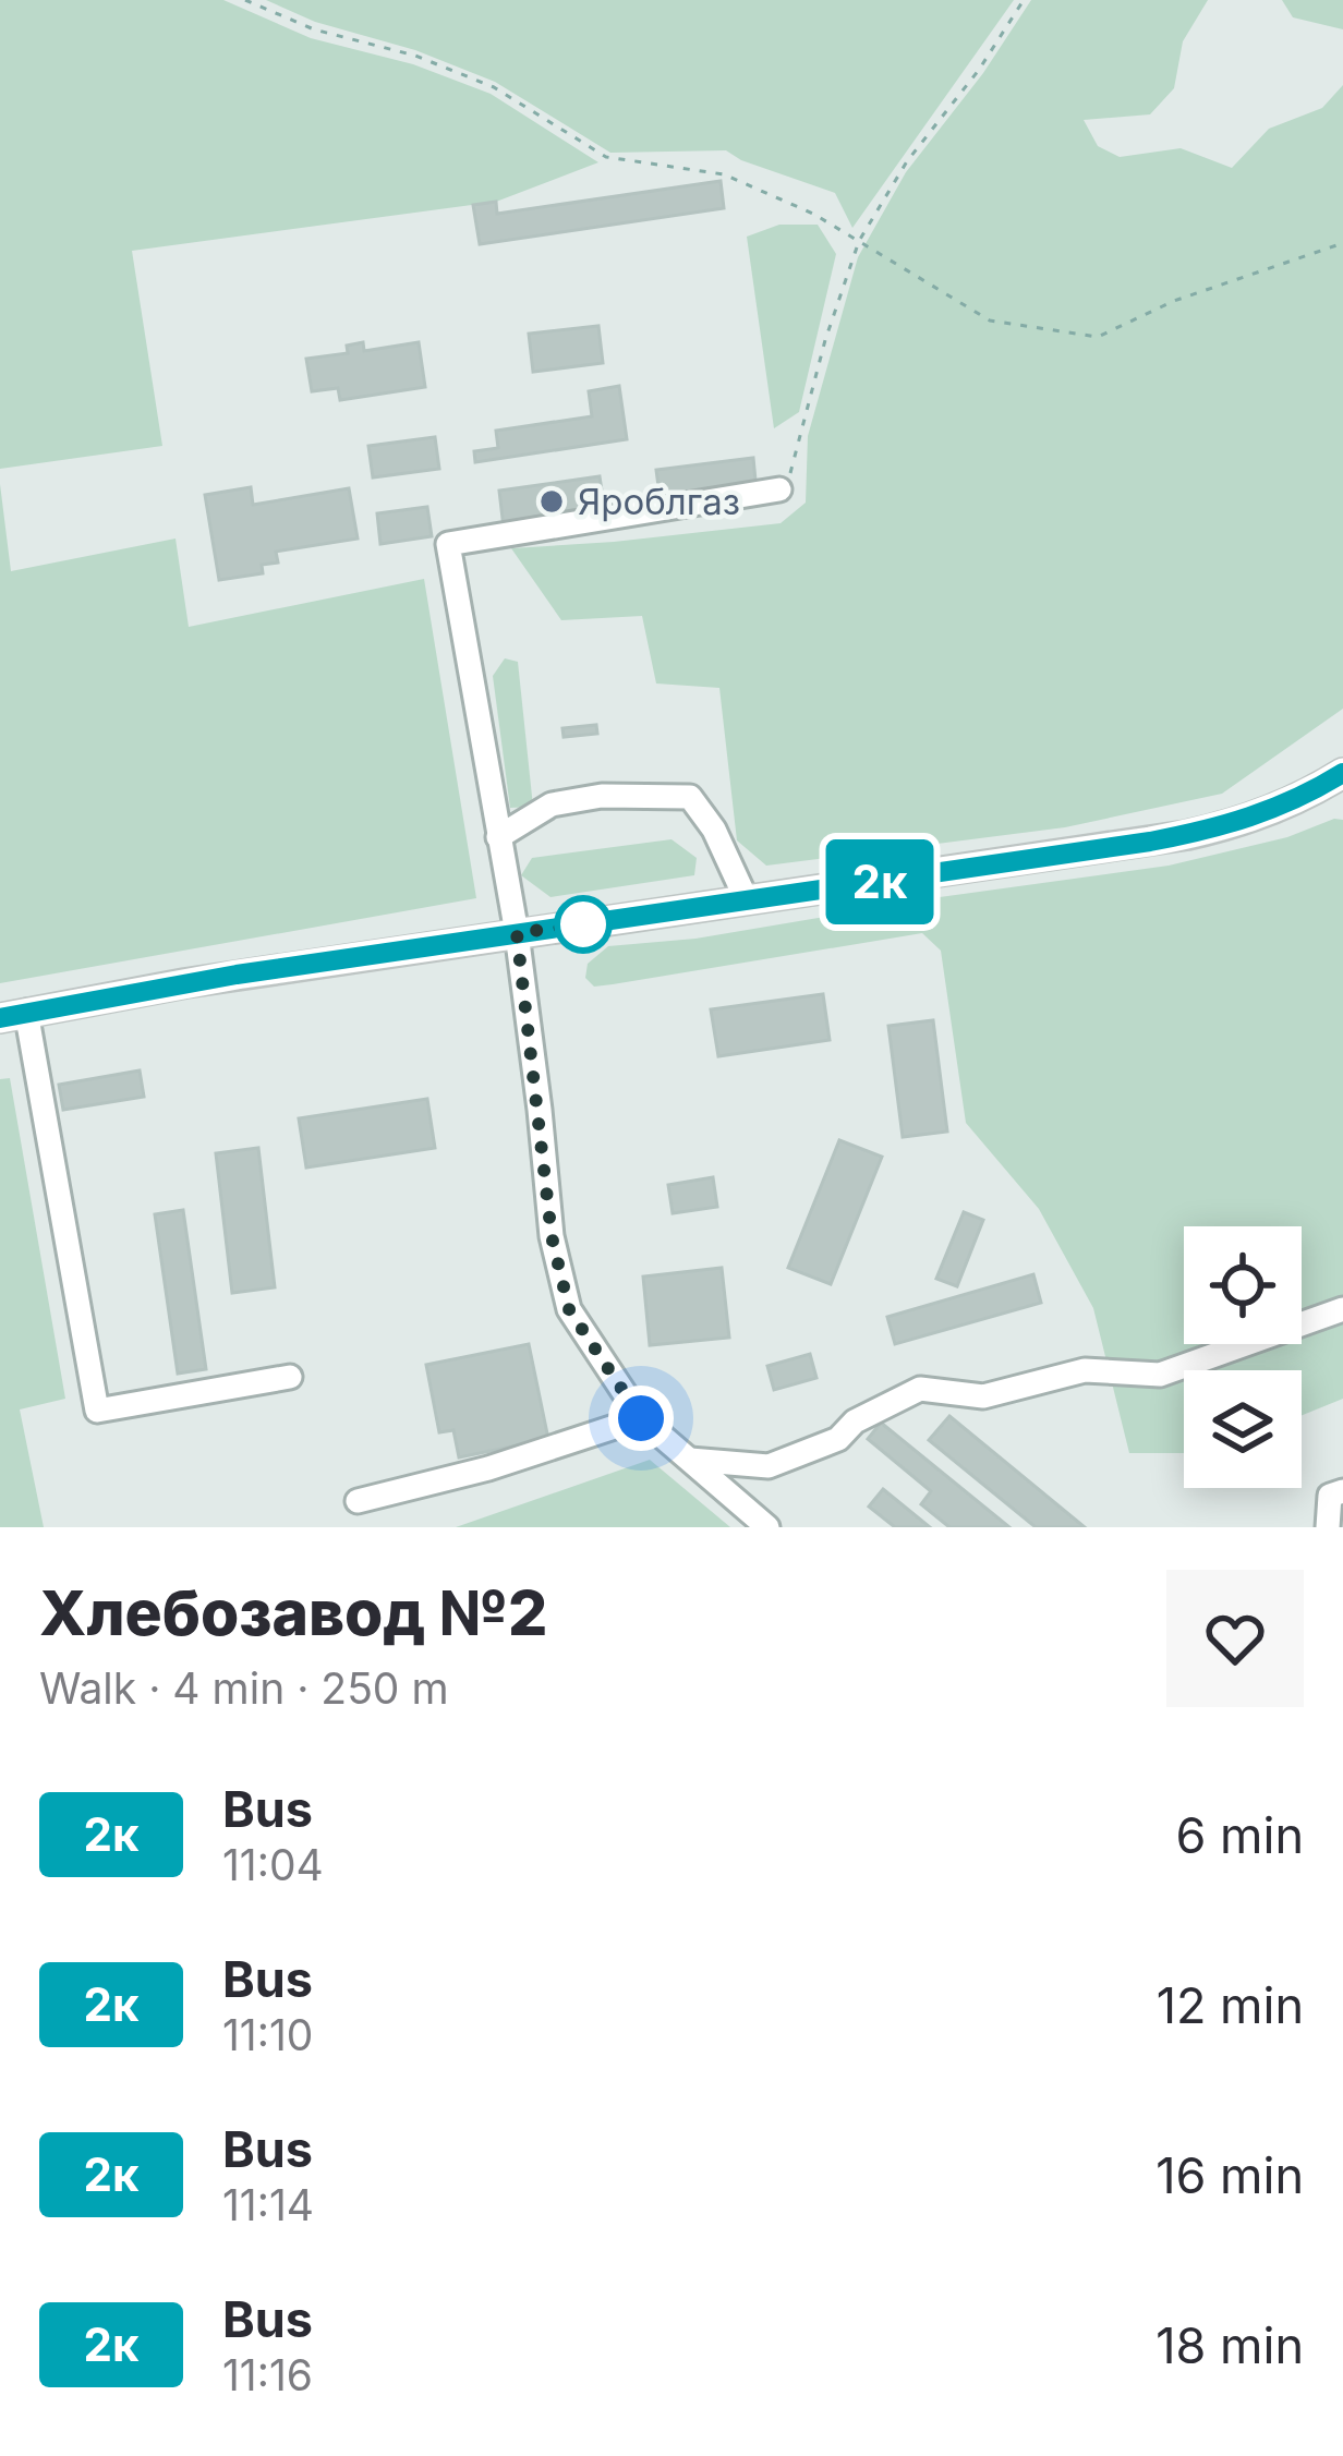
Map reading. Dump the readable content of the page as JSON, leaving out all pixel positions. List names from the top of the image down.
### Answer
{
  "places": ["Яроблгаз"],
  "lines": ["bus line 2к"],
  "page": {
    "on_map": "2к",
    "heading": ["Хлебозавод №2", "Walk · 4 min · 250 m"],
    "list": [
      {
        "mark": "2к",
        "name": "Bus",
        "note": "11:04",
        "value": "6 min"
      },
      {
        "mark": "2к",
        "name": "Bus",
        "note": "11:10",
        "value": "12 min"
      },
      {
        "mark": "2к",
        "name": "Bus",
        "note": "11:14",
        "value": "16 min"
      },
      {
        "mark": "2к",
        "name": "Bus",
        "note": "11:16",
        "value": "18 min"
      }
    ]
  }
}
